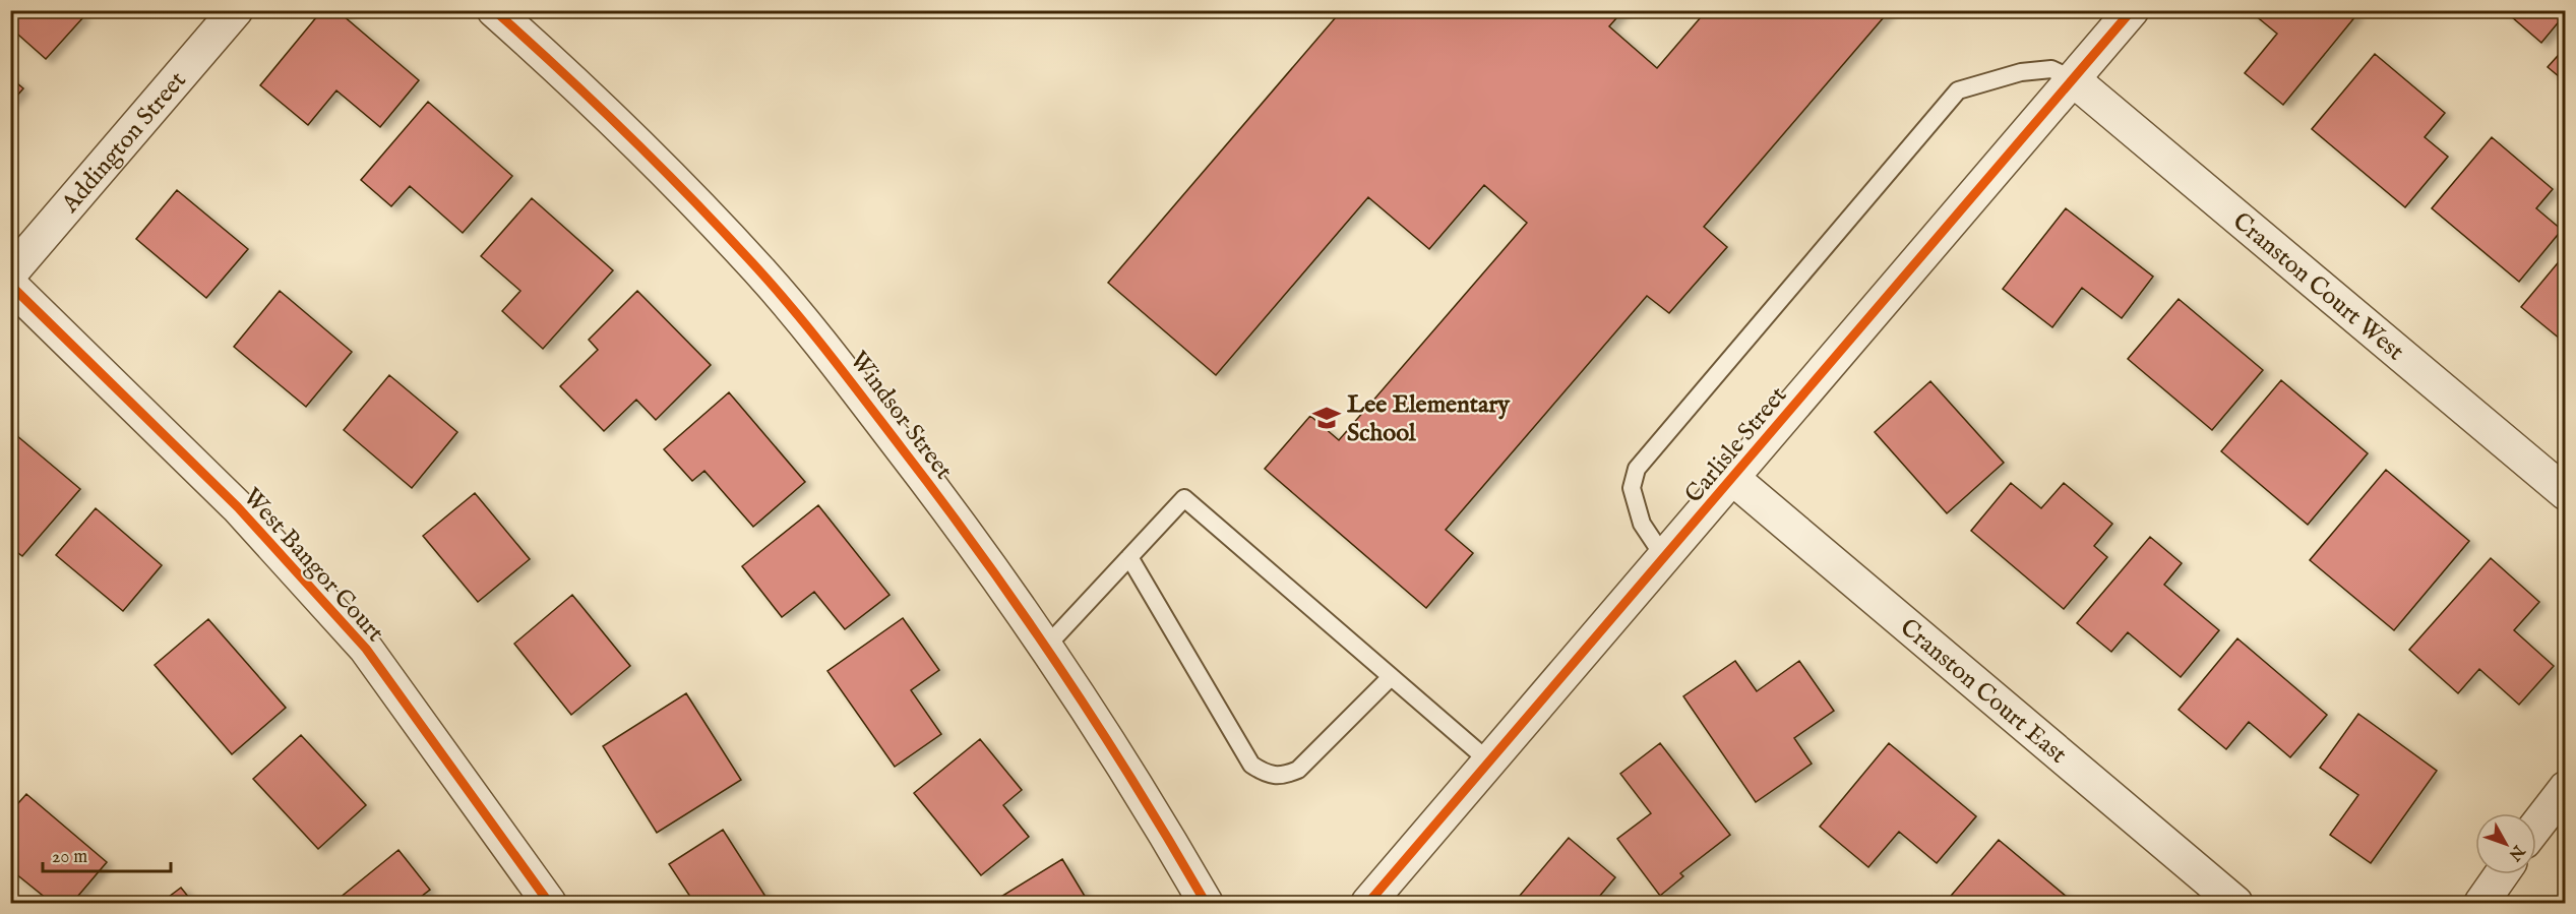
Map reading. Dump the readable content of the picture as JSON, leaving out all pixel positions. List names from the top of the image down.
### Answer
{
  "streets": {
    "street": [
      "Addington Street",
      "Cranston Court West",
      "Windsor Street",
      "Carlisle Street",
      "West Bangor Court",
      "Cranston Court East"
    ]
  },
  "crossings": [
    ["Cranston Court West", "Carlisle Street"],
    ["Carlisle Street", "Cranston Court East"]
  ],
  "places": {
    "school or university": ["Lee Elementary School"]
  },
  "scale_bar": "20 m",
  "north": "bottom right"
}
